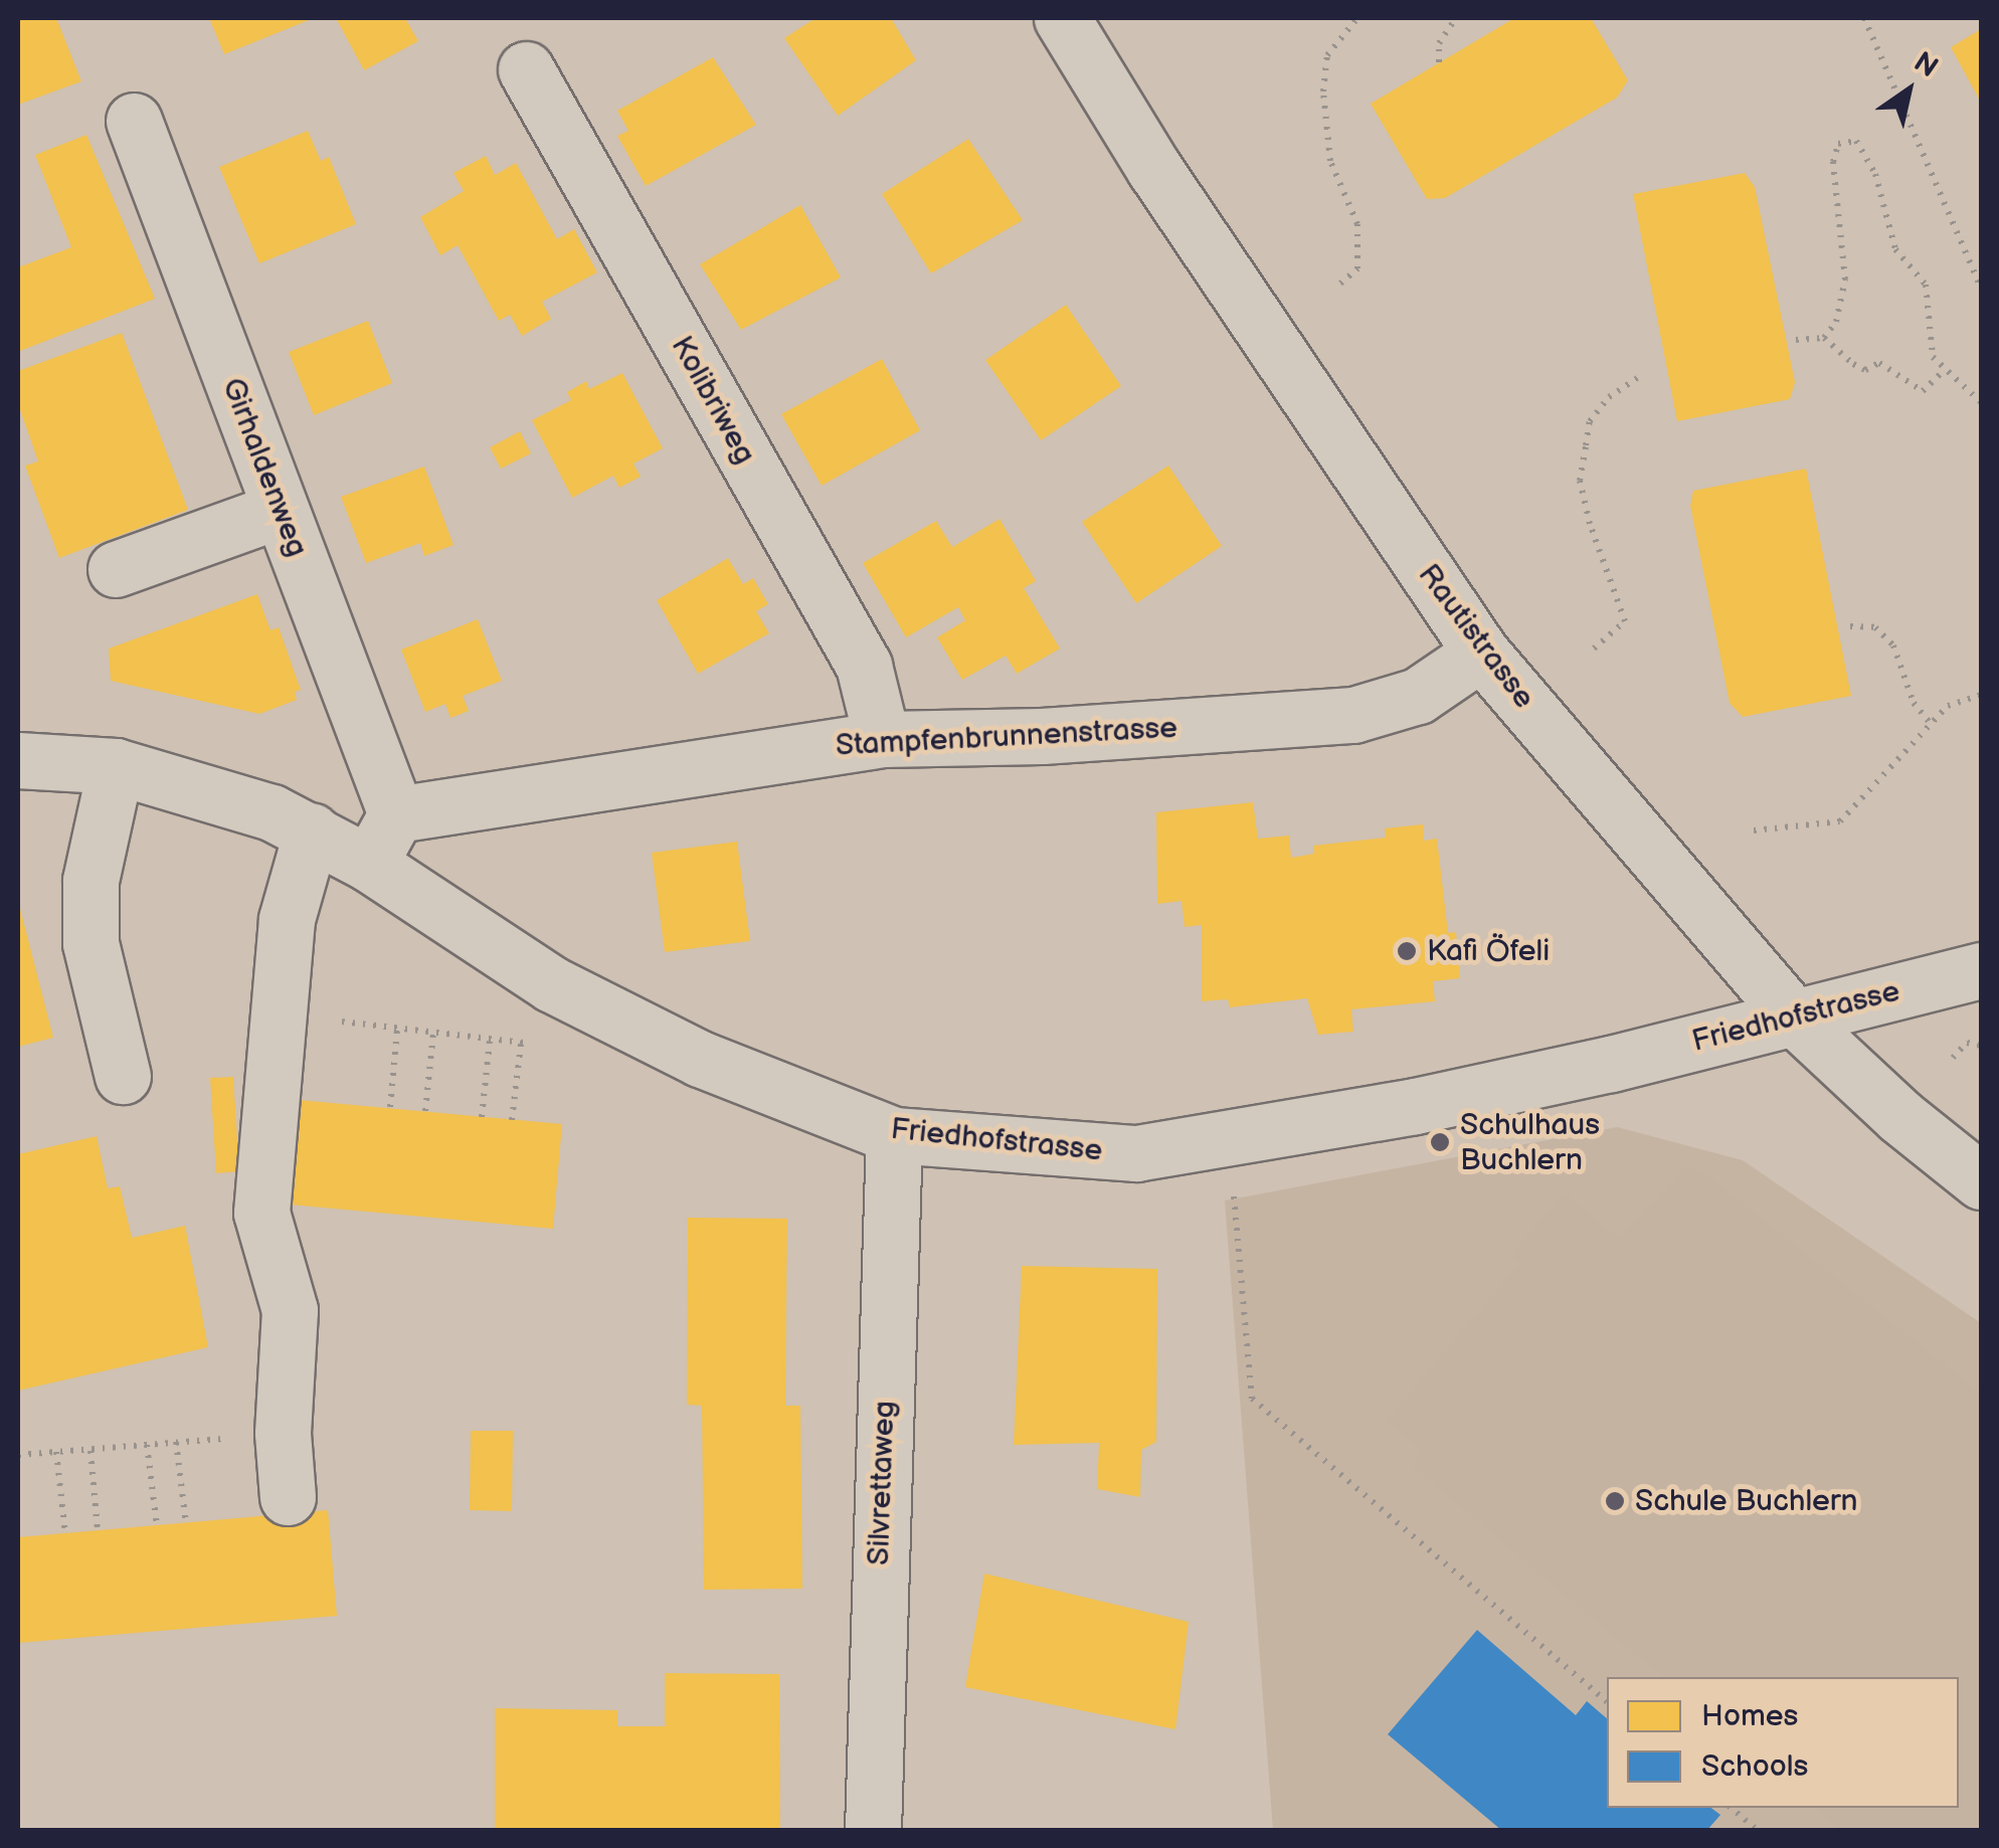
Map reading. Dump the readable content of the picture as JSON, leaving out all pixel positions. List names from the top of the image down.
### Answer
{
  "streets": {
    "street": [
      "Kolibriweg",
      "Girhaldenweg",
      "Rautistrasse",
      "Stampfenbrunnenstrasse",
      "Friedhofstrasse",
      "Silvrettaweg"
    ]
  },
  "crossings": [
    ["Kolibriweg", "Stampfenbrunnenstrasse"],
    ["Girhaldenweg", "Stampfenbrunnenstrasse"],
    ["Rautistrasse", "Stampfenbrunnenstrasse"],
    ["Rautistrasse", "Friedhofstrasse"],
    ["Friedhofstrasse", "Silvrettaweg"]
  ],
  "places": ["Kafi Öfeli", "Schulhaus Buchlern", "Schule Buchlern"],
  "legend": ["Homes", "Schools"],
  "north": "top right"
}
